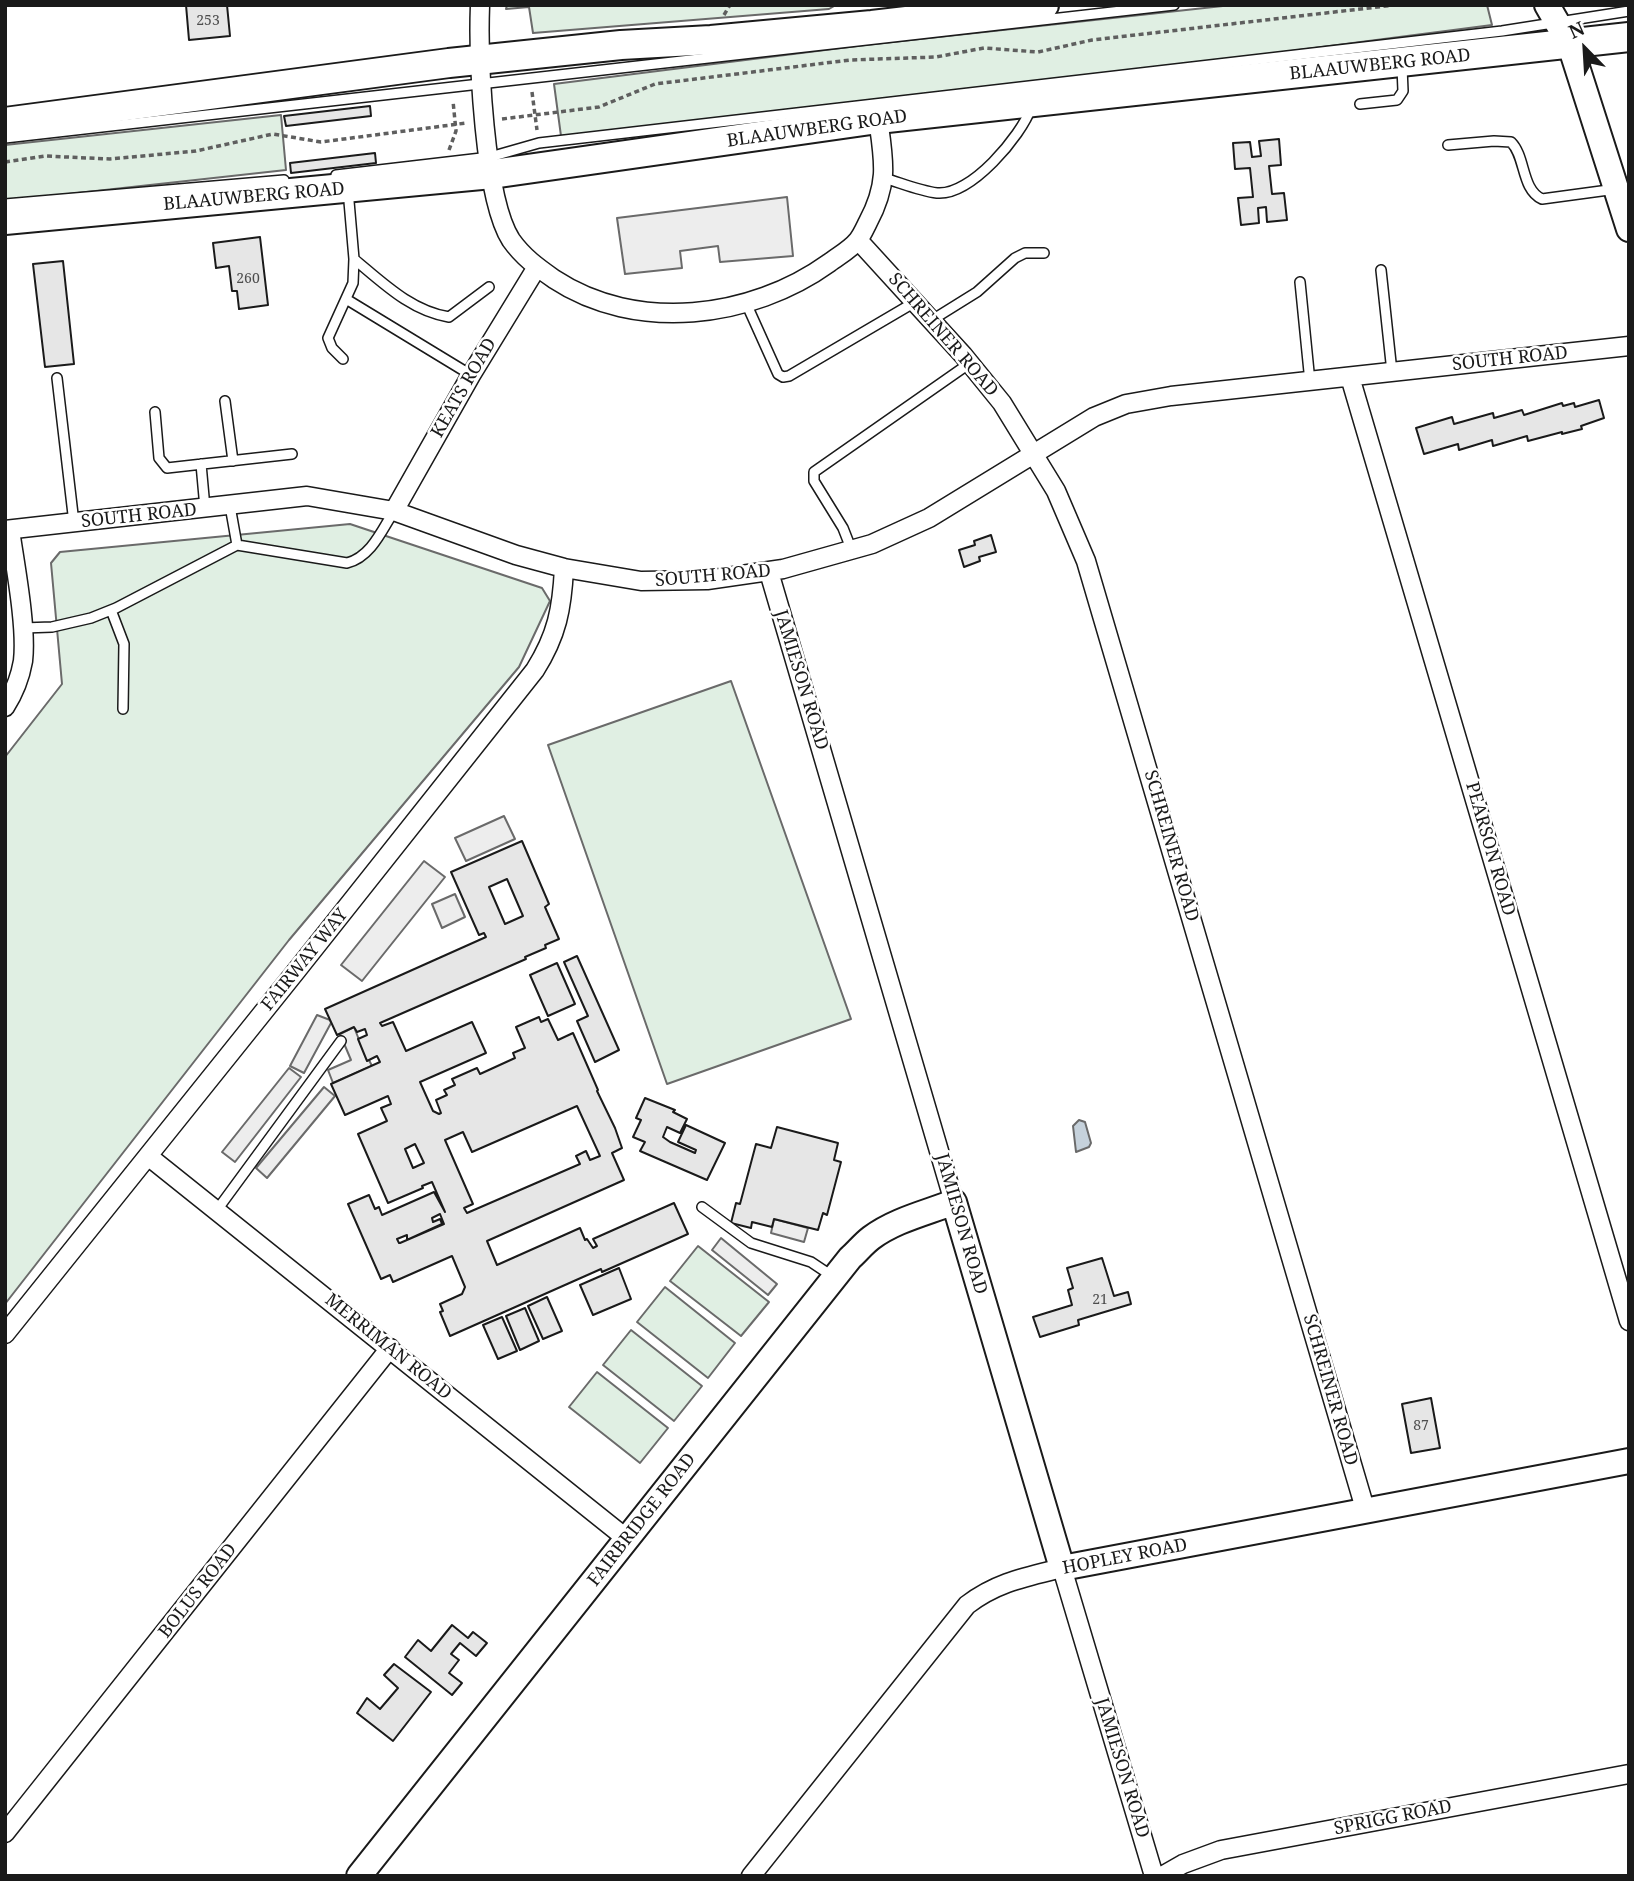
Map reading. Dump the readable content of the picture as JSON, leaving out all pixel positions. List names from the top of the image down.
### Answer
{
  "streets": {
    "main road": ["BLAAUWBERG ROAD"],
    "street": [
      "SCHREINER ROAD",
      "SOUTH ROAD",
      "KEATS ROAD",
      "JAMIESON ROAD",
      "PEARSON ROAD",
      "FAIRWAY WAY",
      "MERRIMAN ROAD",
      "FAIRBRIDGE ROAD",
      "HOPLEY ROAD",
      "BOLUS ROAD",
      "SPRIGG ROAD"
    ]
  },
  "crossings": [
    ["SCHREINER ROAD", "SOUTH ROAD"],
    ["SCHREINER ROAD", "HOPLEY ROAD"],
    ["SOUTH ROAD", "KEATS ROAD"],
    ["SOUTH ROAD", "JAMIESON ROAD"],
    ["SOUTH ROAD", "PEARSON ROAD"],
    ["SOUTH ROAD", "FAIRWAY WAY"],
    ["JAMIESON ROAD", "FAIRBRIDGE ROAD"],
    ["JAMIESON ROAD", "HOPLEY ROAD"],
    ["FAIRWAY WAY", "MERRIMAN ROAD"],
    ["MERRIMAN ROAD", "FAIRBRIDGE ROAD"],
    ["MERRIMAN ROAD", "BOLUS ROAD"]
  ],
  "house_numbers": [
    "253",
    "260",
    "21",
    "87"
  ],
  "north": "top left"
}
